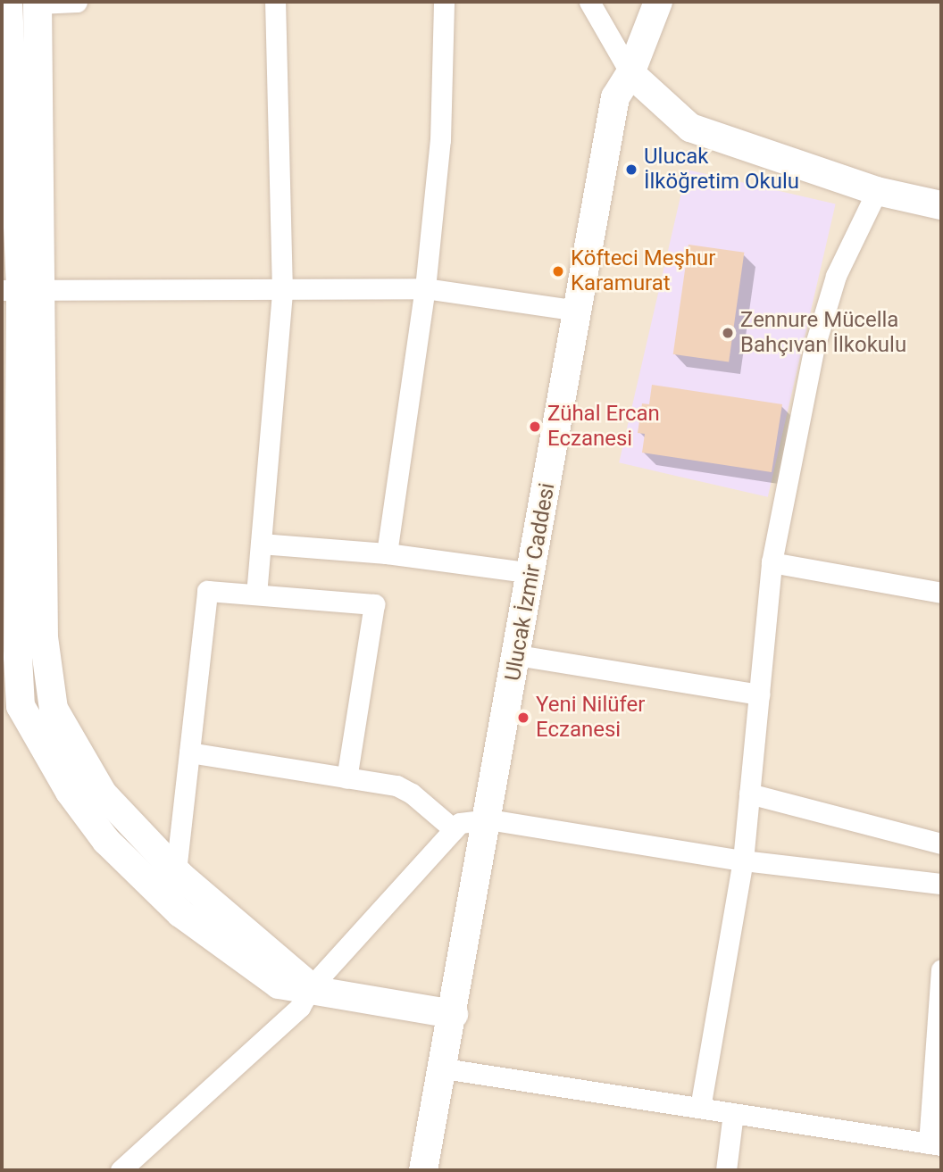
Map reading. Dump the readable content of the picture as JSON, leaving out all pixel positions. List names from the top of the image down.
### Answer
{
  "streets": {
    "street": ["Ulucak İzmir Caddesi"]
  },
  "places": [
    "Ulucak İlköğretim Okulu",
    "Köfteci Meşhur Karamurat",
    "Zennure Mücella Bahçıvan İlkokulu",
    "Zühal Ercan Eczanesi",
    "Yeni Nilüfer Eczanesi"
  ]
}
